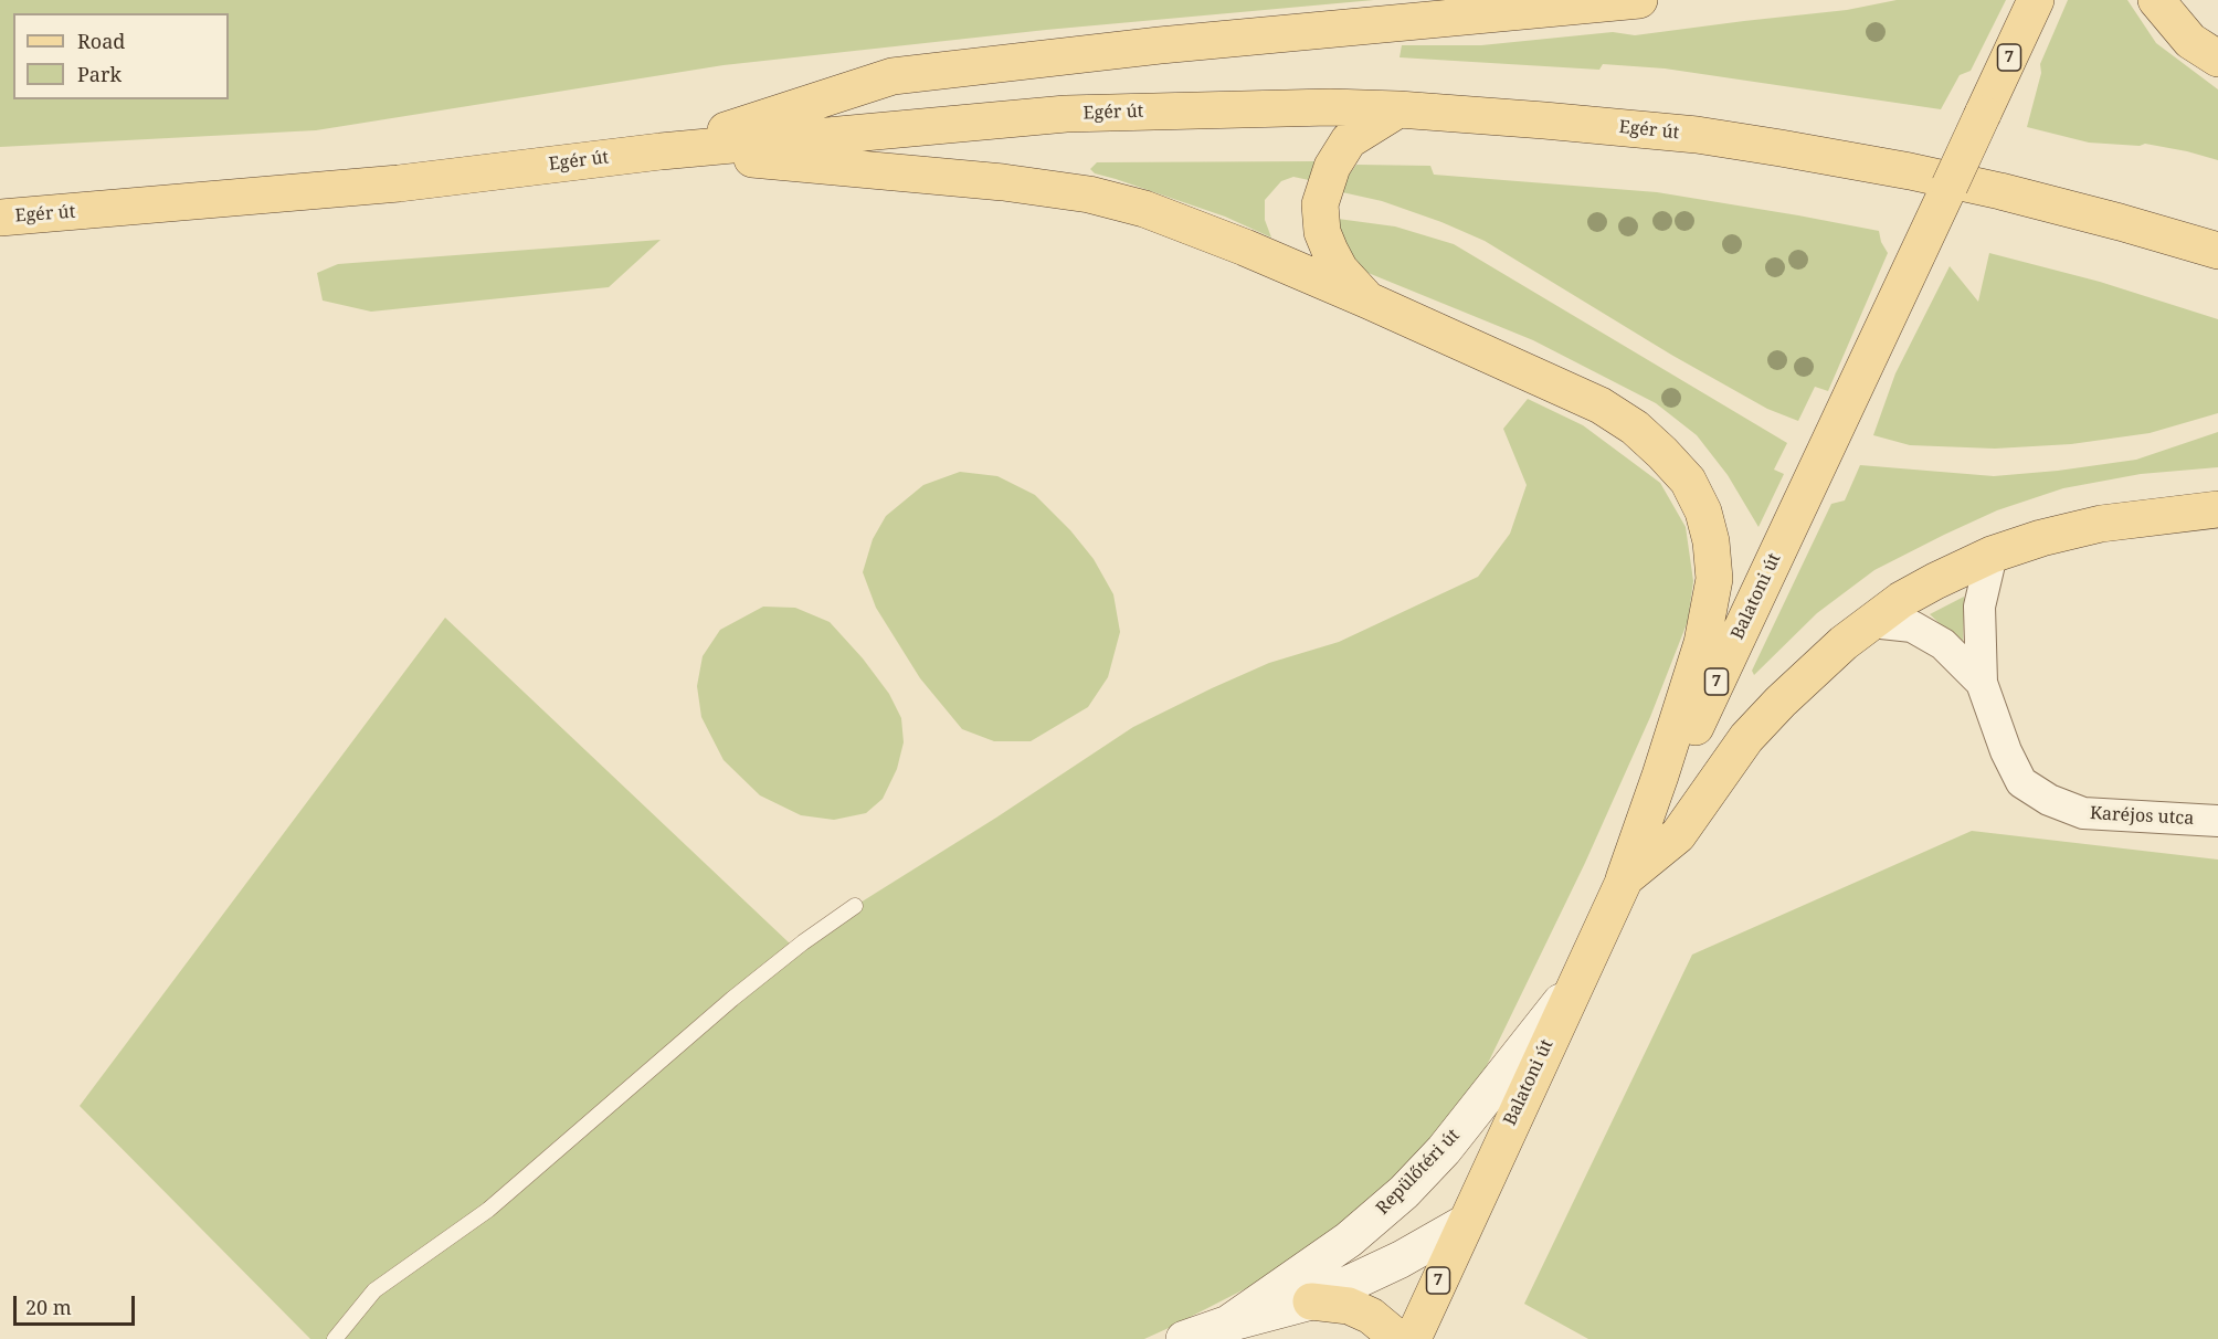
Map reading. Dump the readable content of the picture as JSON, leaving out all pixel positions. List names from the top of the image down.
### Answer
{
  "streets": {
    "main road": ["7", "Egér út", "Balatoni út"],
    "street": ["Karéjos utca", "Repülőtéri út"]
  },
  "crossings": [
    ["Balatoni út", "Repülőtéri út"]
  ],
  "legend": ["Road", "Park"],
  "scale_bar": "20 m"
}
